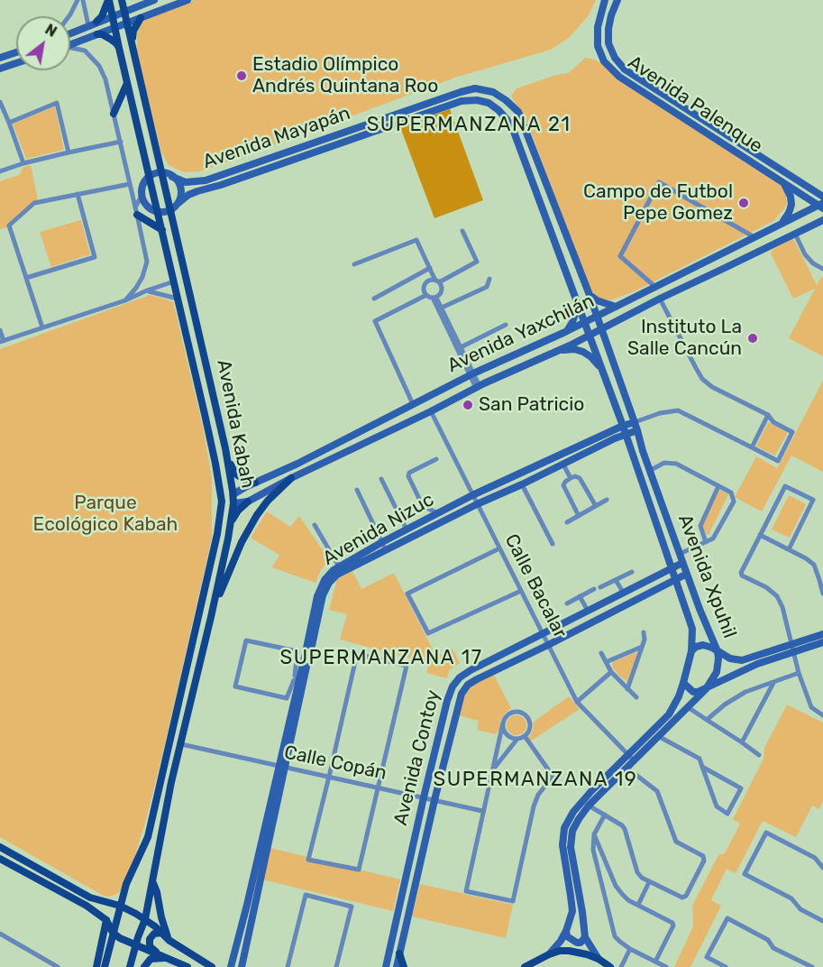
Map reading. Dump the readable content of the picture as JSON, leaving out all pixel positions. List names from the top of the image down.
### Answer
{
  "streets": {
    "main road": ["Avenida Kabah"],
    "street": [
      "Avenida Palenque",
      "Avenida Mayapán",
      "Avenida Yaxchilán",
      "Avenida Nizuc",
      "Avenida Xpuhil",
      "Calle Bacalar",
      "Avenida Contoy",
      "Calle Copán"
    ]
  },
  "crossings": [
    ["Avenida Palenque", "Avenida Yaxchilán"],
    ["Avenida Mayapán", "Avenida Yaxchilán"],
    ["Avenida Mayapán", "Avenida Kabah"],
    ["Avenida Mayapán", "Avenida Xpuhil"],
    ["Avenida Yaxchilán", "Avenida Kabah"],
    ["Avenida Yaxchilán", "Avenida Xpuhil"],
    ["Avenida Yaxchilán", "Calle Bacalar"],
    ["Avenida Kabah", "Calle Copán"],
    ["Avenida Nizuc", "Avenida Xpuhil"],
    ["Avenida Nizuc", "Calle Bacalar"],
    ["Avenida Nizuc", "Calle Copán"],
    ["Avenida Xpuhil", "Calle Bacalar"],
    ["Avenida Xpuhil", "Avenida Contoy"],
    ["Calle Bacalar", "Avenida Contoy"],
    ["Avenida Contoy", "Calle Copán"]
  ],
  "districts": ["SUPERMANZANA 21", "SUPERMANZANA 17", "SUPERMANZANA 19"],
  "parks": ["Parque Ecológico Kabah"],
  "places": [
    "Estadio Olímpico Andrés Quintana Roo",
    "Campo de Futbol Pepe Gomez",
    "Instituto La Salle Cancún",
    "San Patricio"
  ],
  "north": "top right"
}
